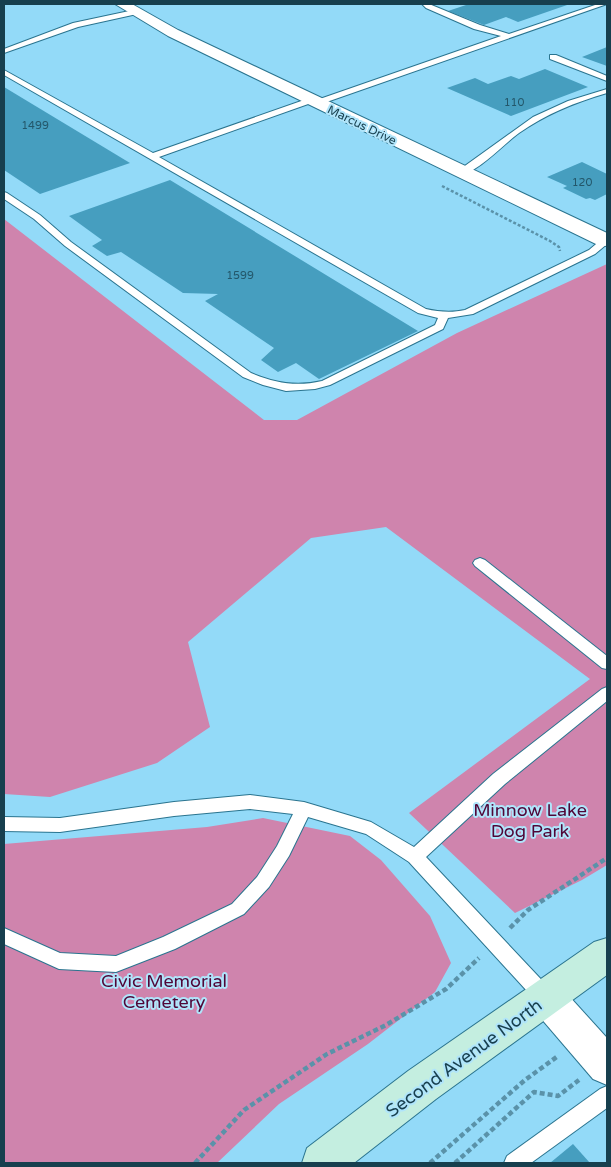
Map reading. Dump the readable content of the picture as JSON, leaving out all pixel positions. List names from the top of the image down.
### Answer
{
  "streets": {
    "main road": ["Second Avenue North"],
    "street": ["Marcus Drive"]
  },
  "parks": ["Minnow Lake Dog Park", "Civic Memorial Cemetery"],
  "house_numbers": [
    "110",
    "1499",
    "120",
    "1599"
  ]
}
